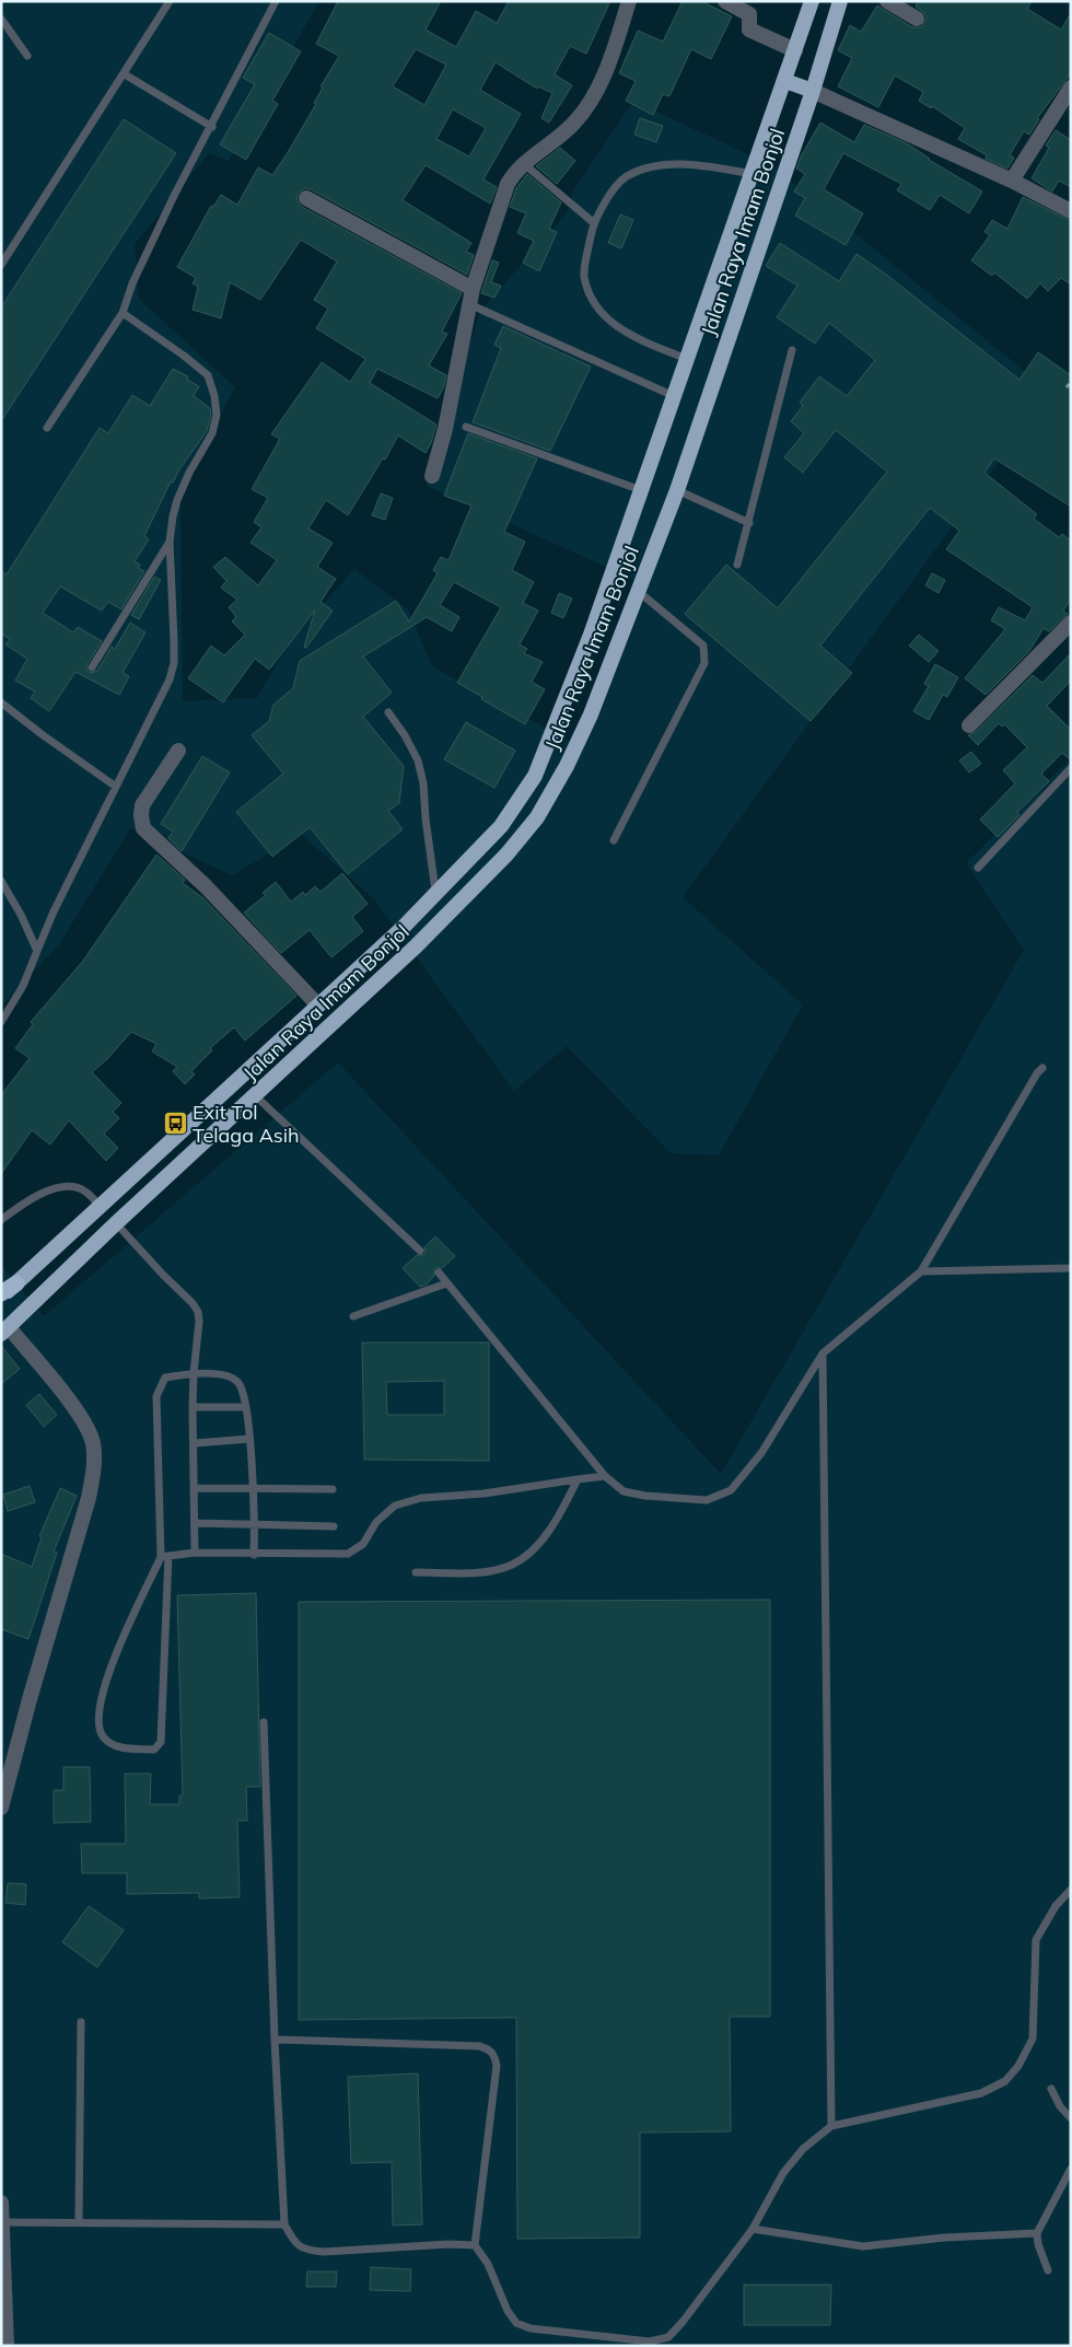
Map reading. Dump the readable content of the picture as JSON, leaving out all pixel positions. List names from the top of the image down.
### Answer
{
  "streets": {
    "highway": ["Jalan Raya Imam Bonjol"]
  },
  "places": {
    "bus stop": ["Exit Tol Telaga Asih"]
  }
}
